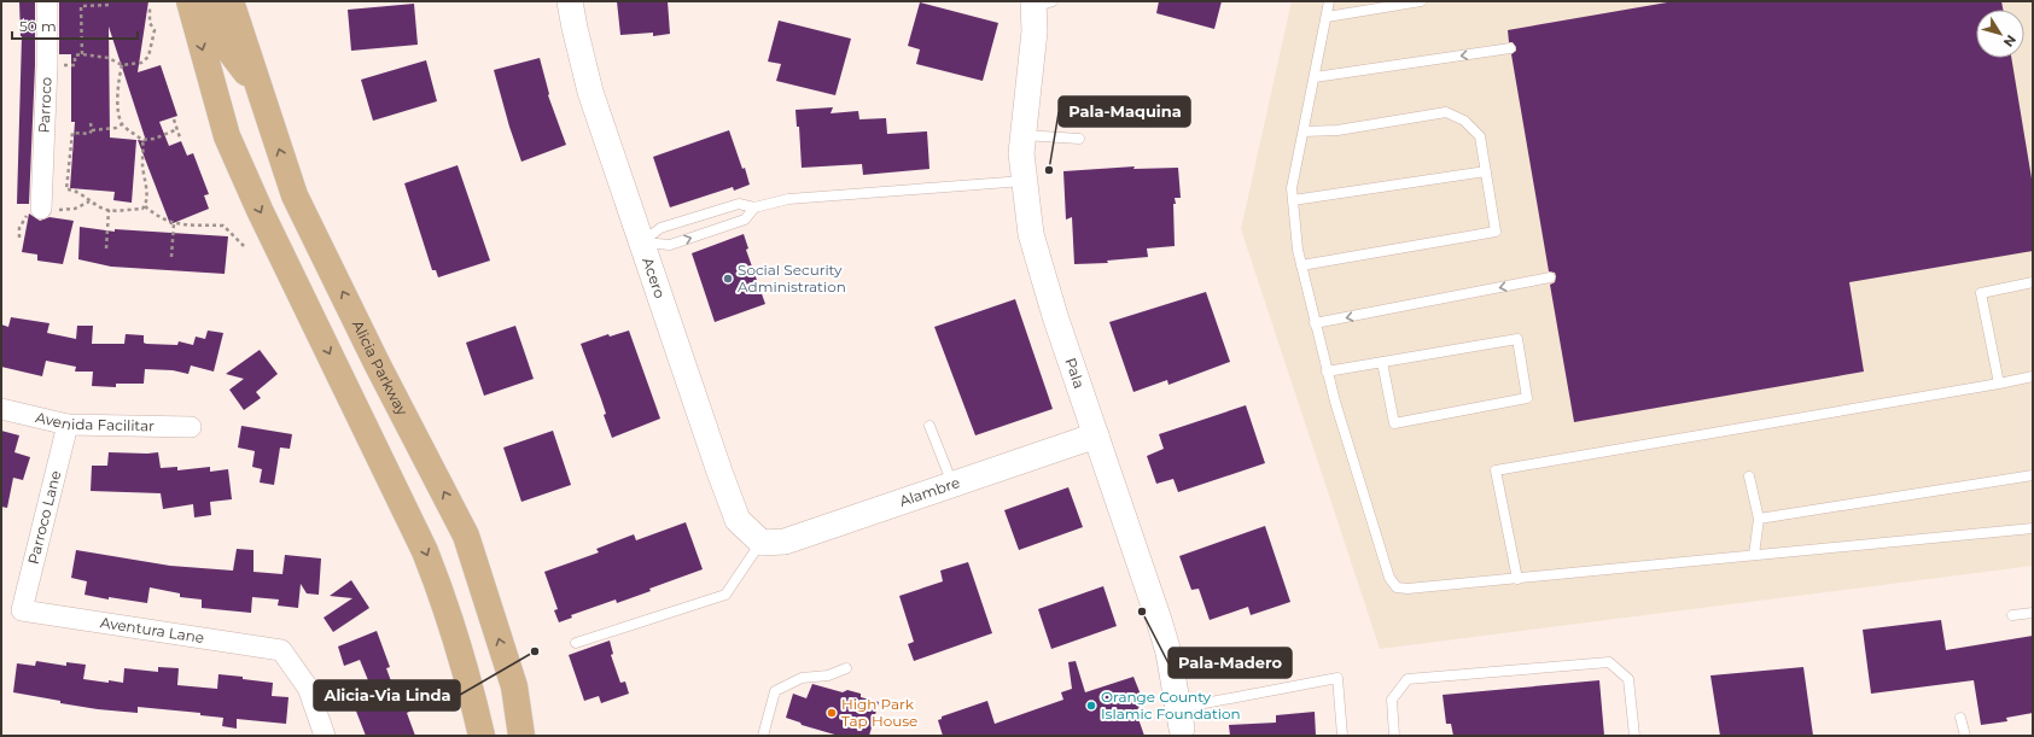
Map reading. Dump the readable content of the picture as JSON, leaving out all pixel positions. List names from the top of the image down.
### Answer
{
  "streets": {
    "main road": ["Alicia Parkway"],
    "street": [
      "Parroco",
      "Acero",
      "Pala",
      "Avenida Facilitar",
      "Alambre",
      "Parroco Lane",
      "Aventura Lane"
    ]
  },
  "crossings": [
    ["Acero", "Alambre"],
    ["Pala", "Alambre"],
    ["Avenida Facilitar", "Parroco Lane"],
    ["Parroco Lane", "Aventura Lane"]
  ],
  "places": [
    "Pala-Maquina",
    "Social Security Administration",
    "Pala-Madero",
    "Alicia-Via Linda",
    "Orange County Islamic Foundation",
    "High Park Tap House"
  ],
  "scale_bar": "50 m",
  "north": "bottom right"
}
